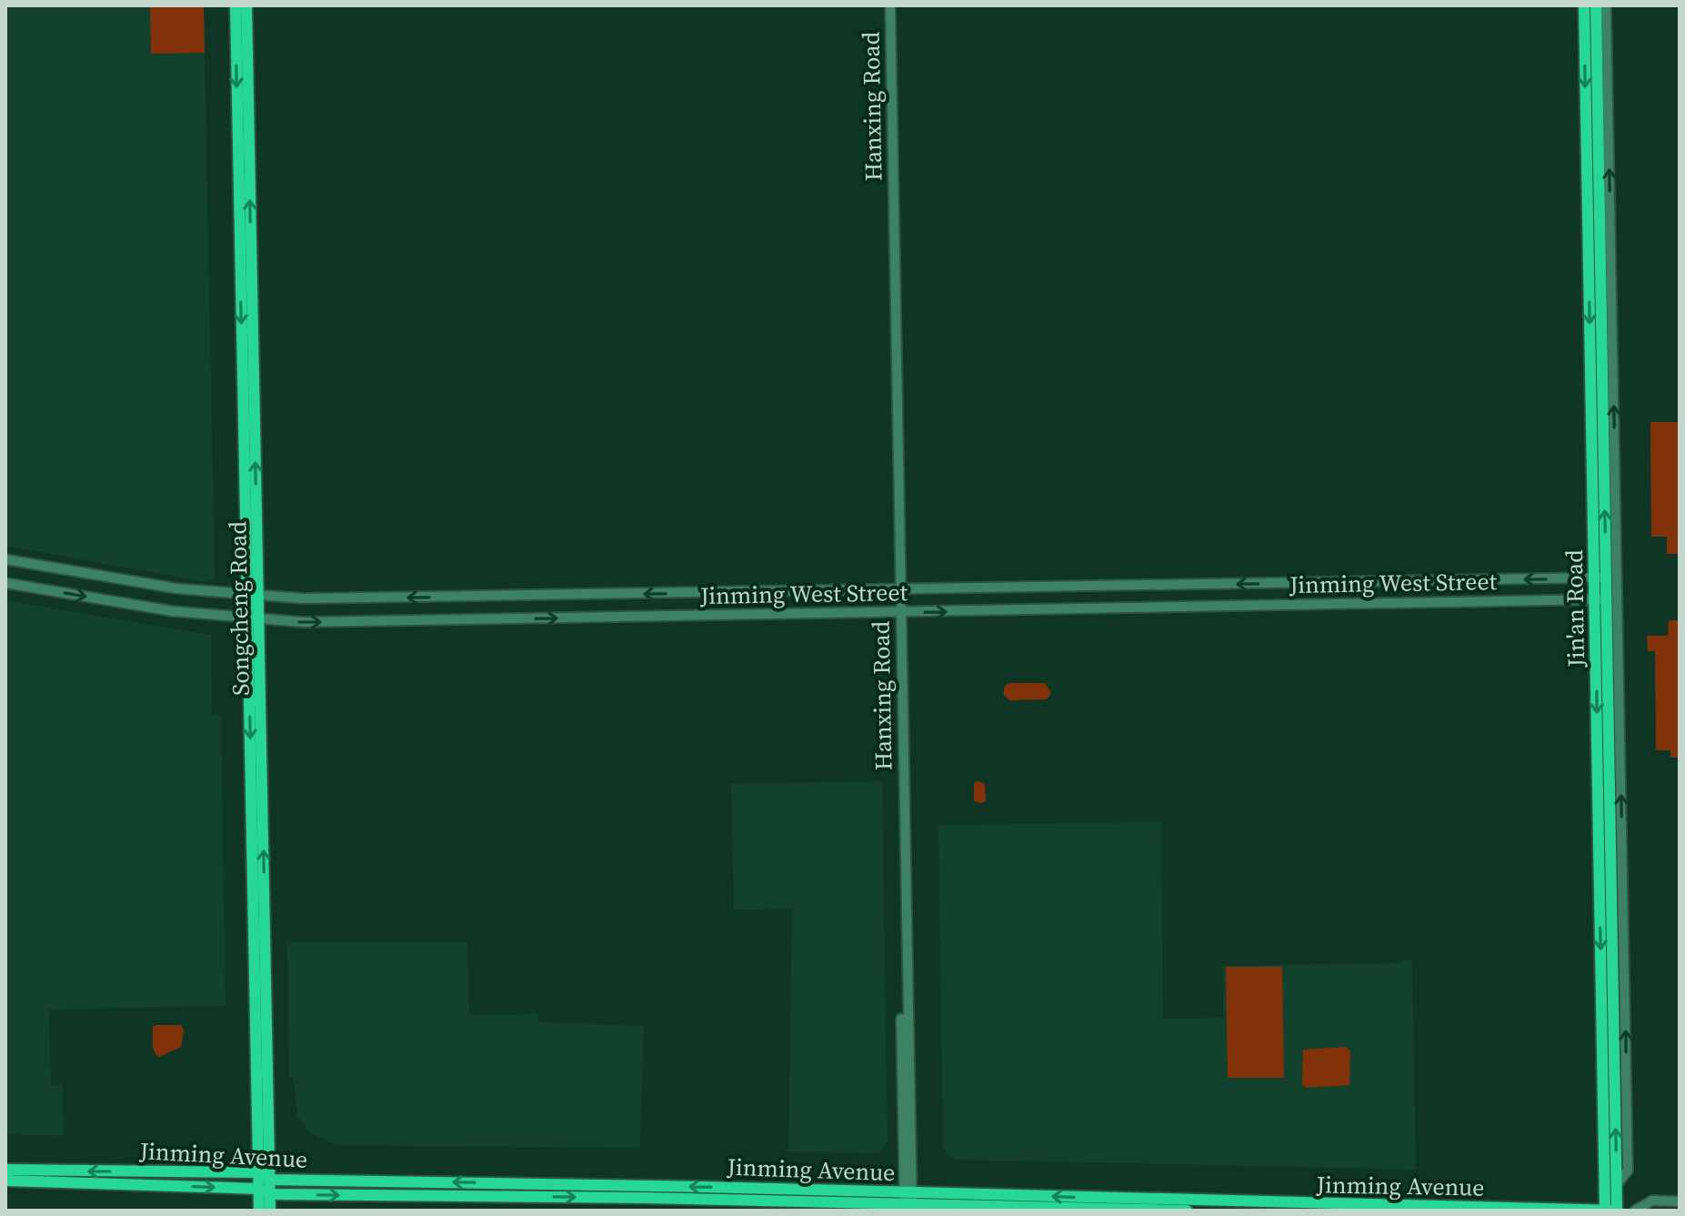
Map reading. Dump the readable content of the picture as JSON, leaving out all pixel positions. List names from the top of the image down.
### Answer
{
  "streets": {
    "main road": ["Songcheng Road", "Jin'an Road", "Jinming Avenue"],
    "street": ["Hanxing Road", "Jinming West Street"]
  },
  "crossings": [
    ["Hanxing Road", "Jinming West Street"],
    ["Hanxing Road", "Jinming Avenue"],
    ["Jinming West Street", "Songcheng Road"],
    ["Jinming West Street", "Jin'an Road"],
    ["Songcheng Road", "Jinming Avenue"],
    ["Jin'an Road", "Jinming Avenue"]
  ]
}
